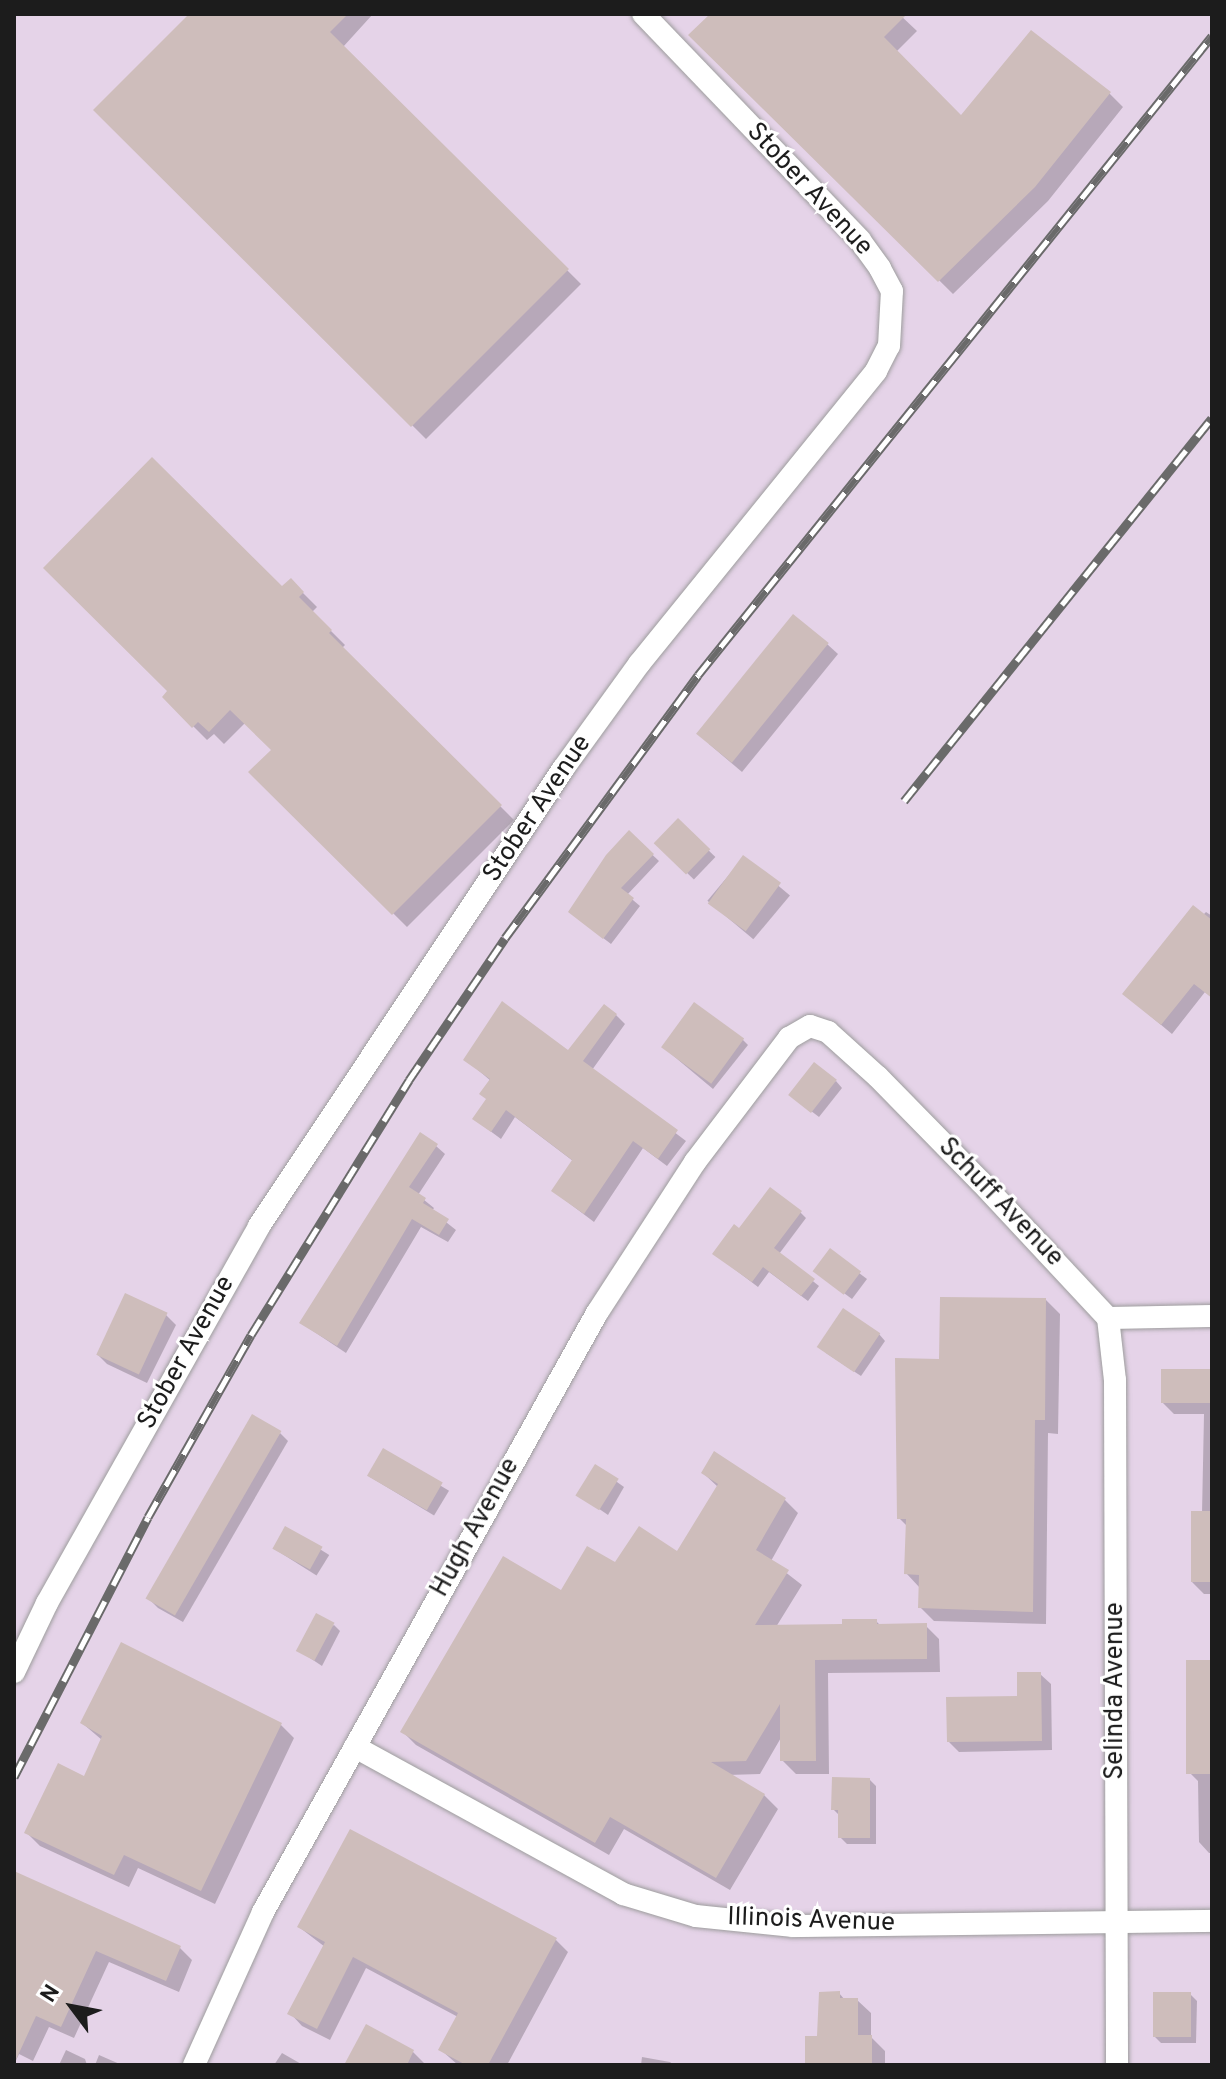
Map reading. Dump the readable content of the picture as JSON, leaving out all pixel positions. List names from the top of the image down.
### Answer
{
  "streets": {
    "street": [
      "Stober Avenue",
      "Schuff Avenue",
      "Hugh Avenue",
      "Selinda Avenue",
      "Illinois Avenue"
    ]
  },
  "crossings": [
    ["Schuff Avenue", "Hugh Avenue"],
    ["Schuff Avenue", "Selinda Avenue"],
    ["Hugh Avenue", "Illinois Avenue"],
    ["Selinda Avenue", "Illinois Avenue"]
  ],
  "north": "top left"
}
